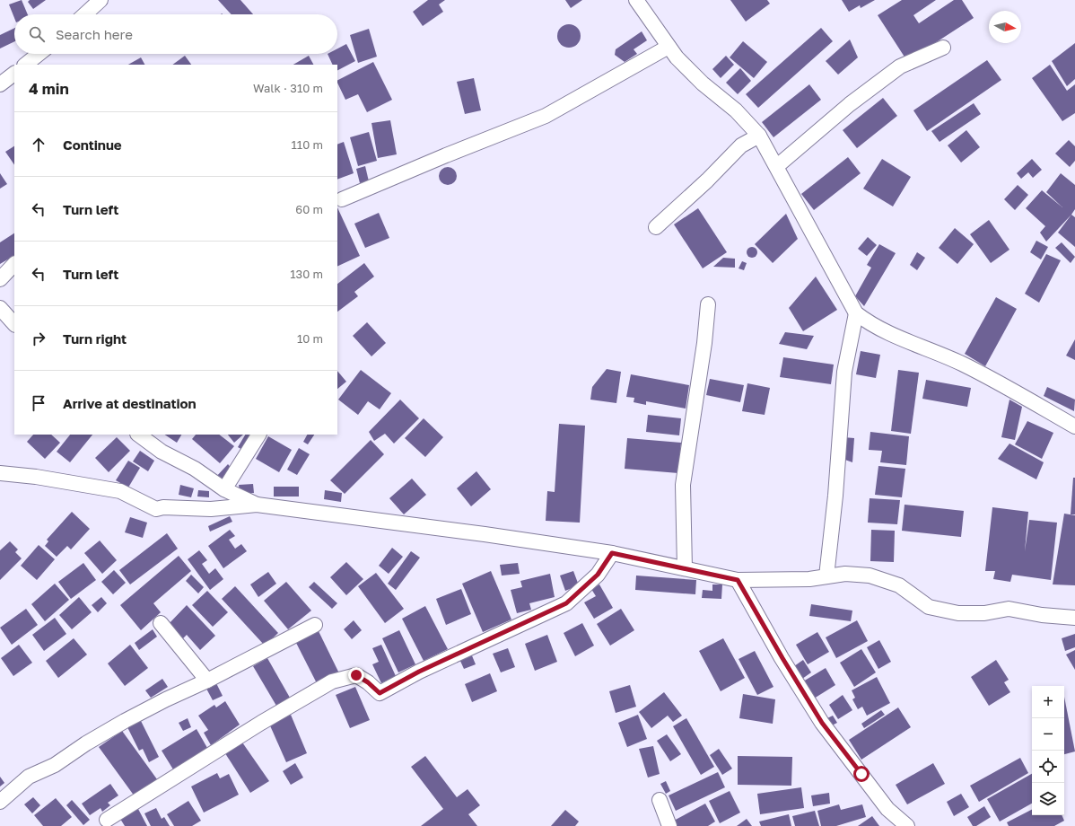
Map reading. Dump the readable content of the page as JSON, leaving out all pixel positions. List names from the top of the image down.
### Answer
{
  "north": "right",
  "page": {
    "search": "Search here",
    "heading": ["4 min", "Walk · 310 m"],
    "list": [
      ["Continue", "110 m"],
      ["Turn left", "60 m"],
      ["Turn left", "130 m"],
      ["Turn right", "10 m"],
      "Arrive at destination"
    ],
    "map_buttons": ["+", "−"]
  }
}
